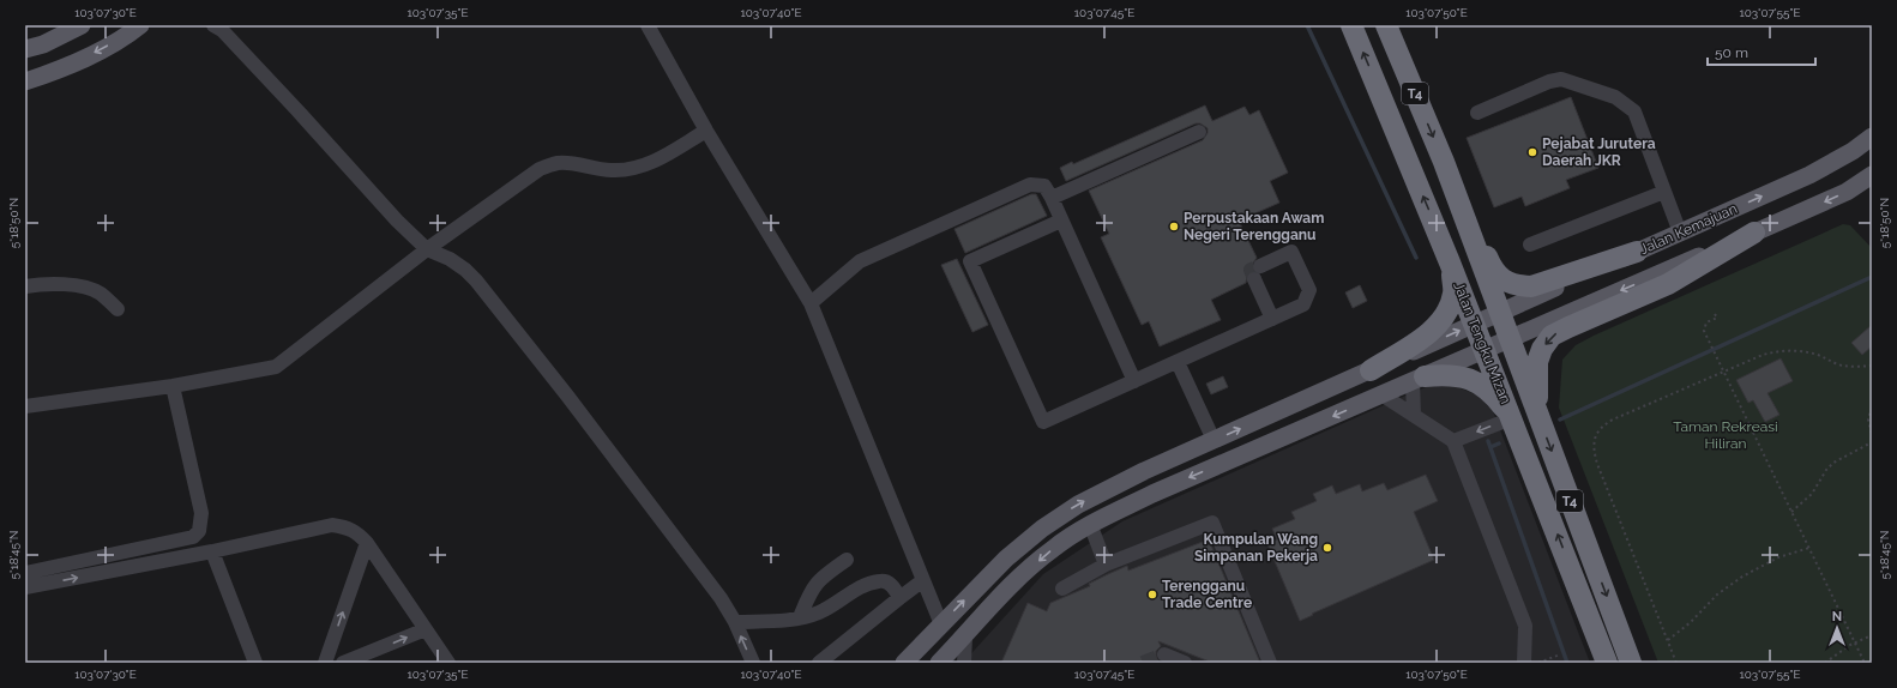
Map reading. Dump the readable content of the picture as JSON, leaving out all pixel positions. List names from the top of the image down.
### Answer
{
  "streets": {
    "highway": ["T4", "Jalan Tengku Mizan"],
    "main road": ["Jalan Kemajuan"]
  },
  "crossings": [
    ["Jalan Kemajuan", "Jalan Tengku Mizan"]
  ],
  "parks": ["Taman Rekreasi Hiliran"],
  "places": [
    "Pejabat Jurutera Daerah JKR",
    "Perpustakaan Awam Negeri Terengganu",
    "Kumpulan Wang Simpanan Pekerja",
    "Terengganu Trade Centre"
  ],
  "scale_bar": "50 m",
  "north": "top",
  "coordinates": [
    "103°07'30\"E",
    "103°07'35\"E",
    "103°07'40\"E",
    "103°07'45\"E",
    "103°07'50\"E",
    "103°07'55\"E",
    "5°18'50\"N",
    "5°18'45\"N"
  ]
}
